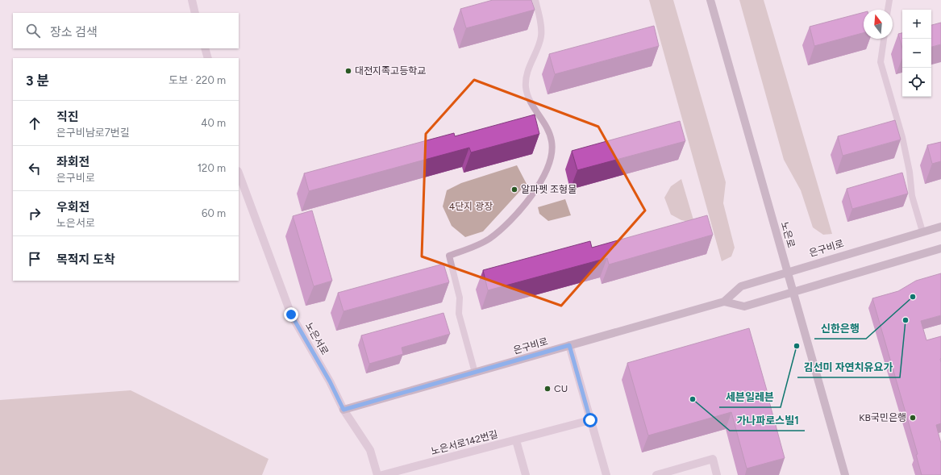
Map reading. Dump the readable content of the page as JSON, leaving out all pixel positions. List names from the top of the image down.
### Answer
{
  "streets": {
    "street": [
      "노은로",
      "은구비로",
      "노은서로",
      "노은서로142번길"
    ]
  },
  "crossings": [
    ["노은로", "은구비로"],
    ["은구비로", "노은서로"]
  ],
  "parks": ["4단지 광장"],
  "places": [
    "대전지족고등학교",
    "알파펫 조형물",
    "신한은행",
    "김선미 자연치유요가",
    "세븐일레븐",
    "CU",
    "가나파로스빌1",
    "KB국민은행"
  ],
  "north": "top",
  "page": {
    "map_buttons": ["+", "−"],
    "search": "장소 검색",
    "heading": ["3 분", "도보 · 220 m"],
    "list": [
      ["직진", "은구비남로7번길", "40 m"],
      ["좌회전", "은구비로", "120 m"],
      ["우회전", "노은서로", "60 m"],
      "목적지 도착"
    ]
  }
}
